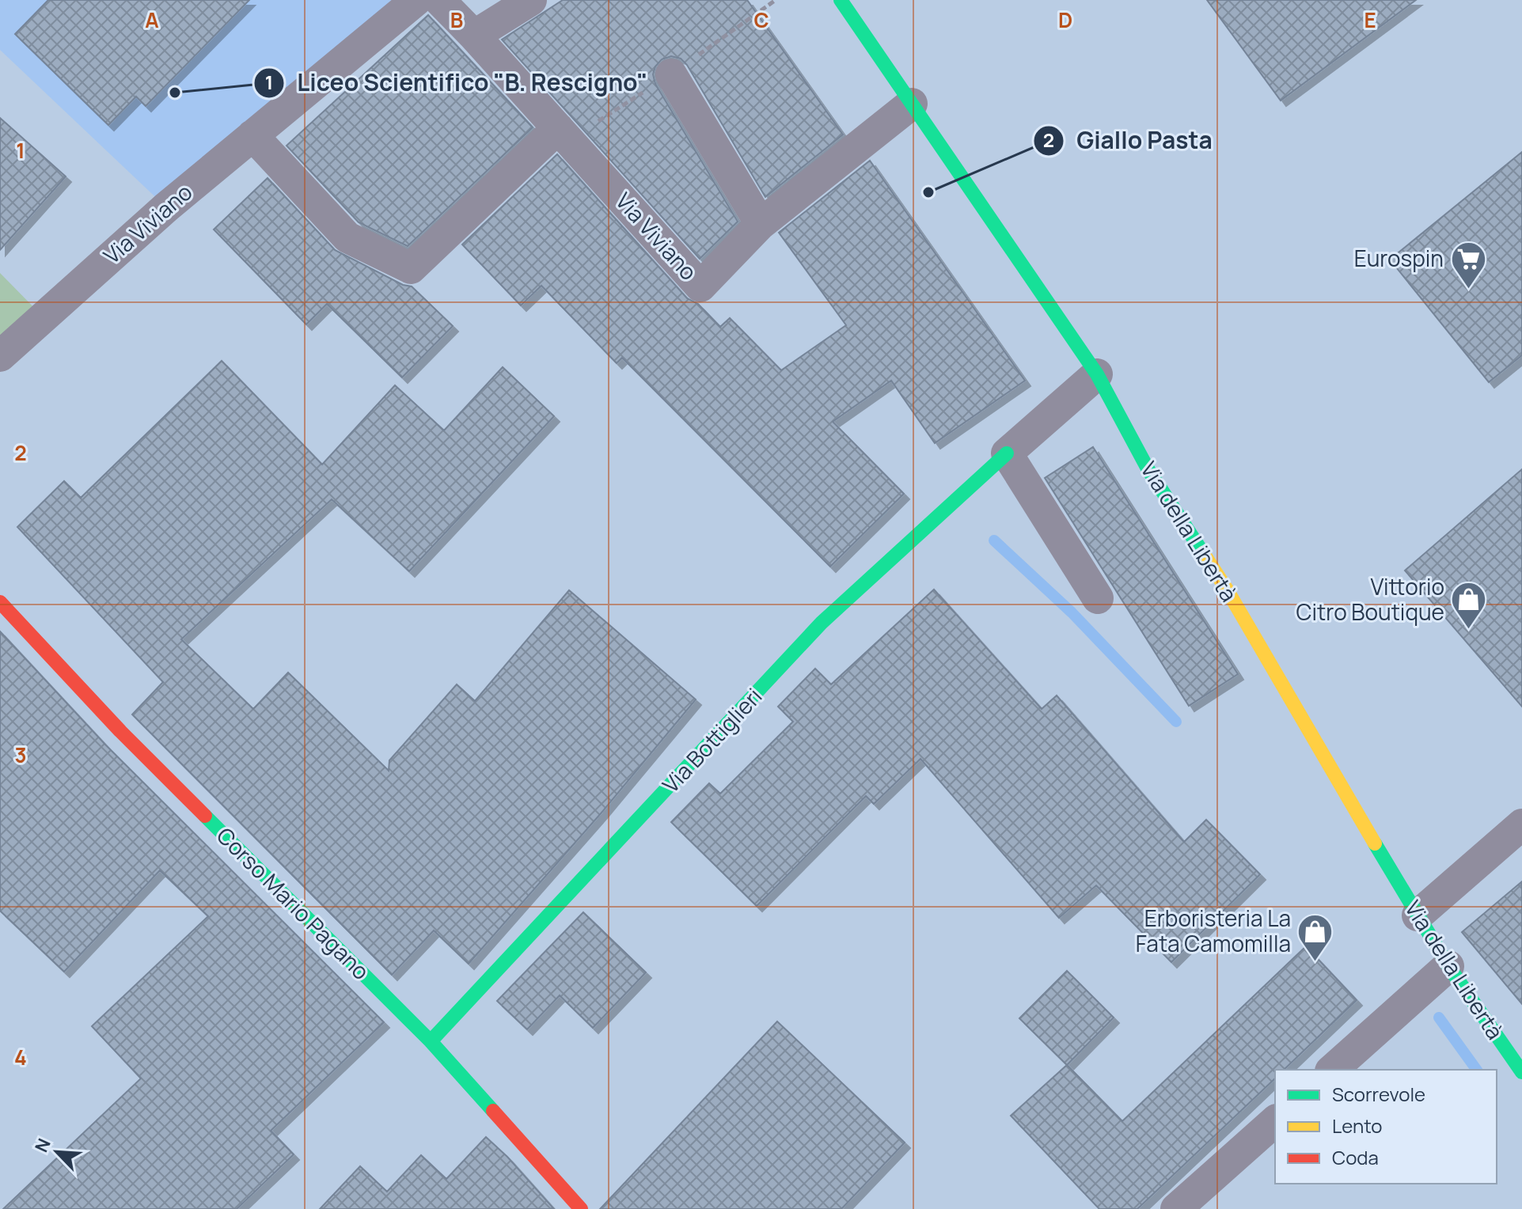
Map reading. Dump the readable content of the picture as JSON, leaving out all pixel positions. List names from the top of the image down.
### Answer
{
  "streets": {
    "street": [
      "Via Viviano",
      "Via della Libertà",
      "Via Bottiglieri",
      "Corso Mario Pagano"
    ]
  },
  "crossings": [
    ["Via Viviano", "Via della Libertà"],
    ["Via della Libertà", "Via Bottiglieri"],
    ["Via Bottiglieri", "Corso Mario Pagano"]
  ],
  "places": {
    "other": ["Liceo Scientifico \"B. Rescigno\"", "Giallo Pasta"],
    "supermarket": ["Eurospin"],
    "shop": ["Vittorio Citro Boutique", "Erboristeria La Fata Camomilla"]
  },
  "legend": ["Scorrevole", "Lento", "Coda"],
  "north": "top left",
  "grid": {
    "columns": [
      "A",
      "B",
      "C",
      "D",
      "E"
    ],
    "rows": [
      "1",
      "2",
      "3",
      "4"
    ]
  }
}
